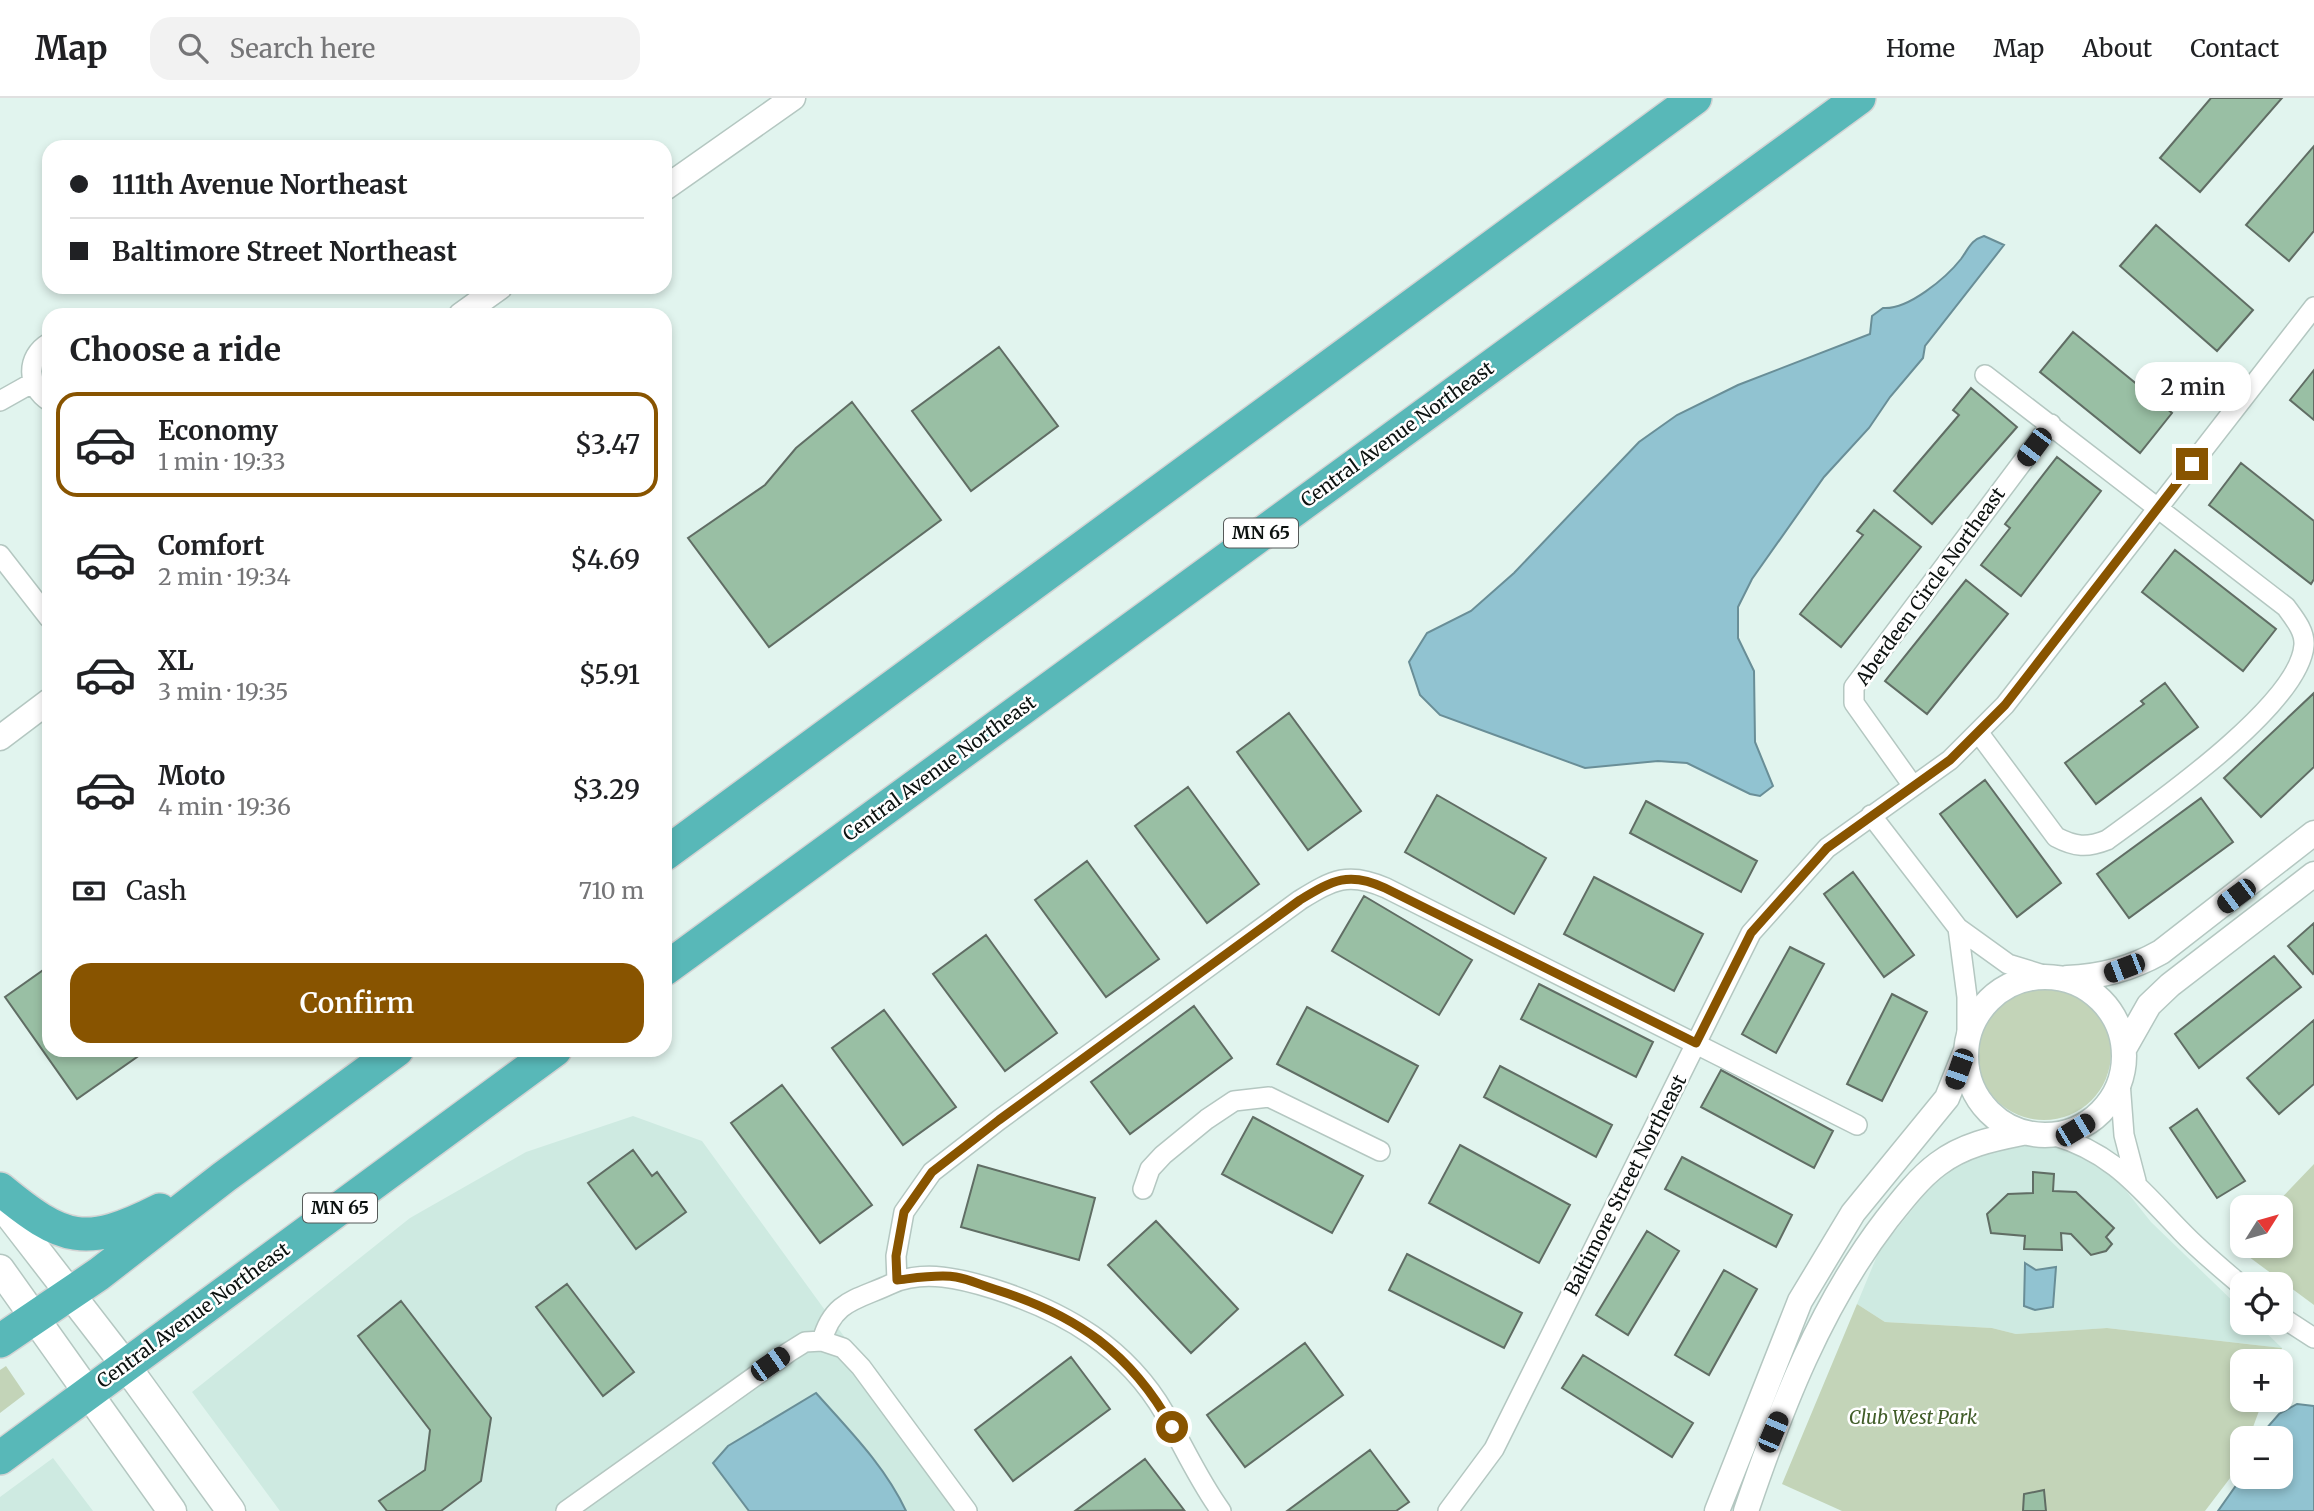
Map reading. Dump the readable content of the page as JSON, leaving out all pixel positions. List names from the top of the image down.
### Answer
{
  "streets": {
    "highway": ["Central Avenue Northeast", "MN 65"],
    "street": ["Aberdeen Circle Northeast", "Baltimore Street Northeast"]
  },
  "crossings": [
    ["Aberdeen Circle Northeast", "Baltimore Street Northeast"]
  ],
  "parks": ["Club West Park"],
  "north": "top right",
  "page": {
    "header": "Map",
    "search": "Search here",
    "nav": [
      "Home",
      "Map",
      "About",
      "Contact"
    ],
    "banner": ["111th Avenue Northeast", "Baltimore Street Northeast"],
    "heading": "Choose a ride",
    "bubble": "2 min",
    "list": [
      {
        "name": "Economy",
        "note": "1 min · 19:33",
        "value": "$3.47"
      },
      {
        "name": "Comfort",
        "note": "2 min · 19:34",
        "value": "$4.69"
      },
      {
        "name": "XL",
        "note": "3 min · 19:35",
        "value": "$5.91"
      },
      {
        "name": "Moto",
        "note": "4 min · 19:36",
        "value": "$3.29"
      }
    ],
    "pay": ["Cash", "710 m"],
    "buttons": "Confirm",
    "map_buttons": ["+", "−"]
  }
}
